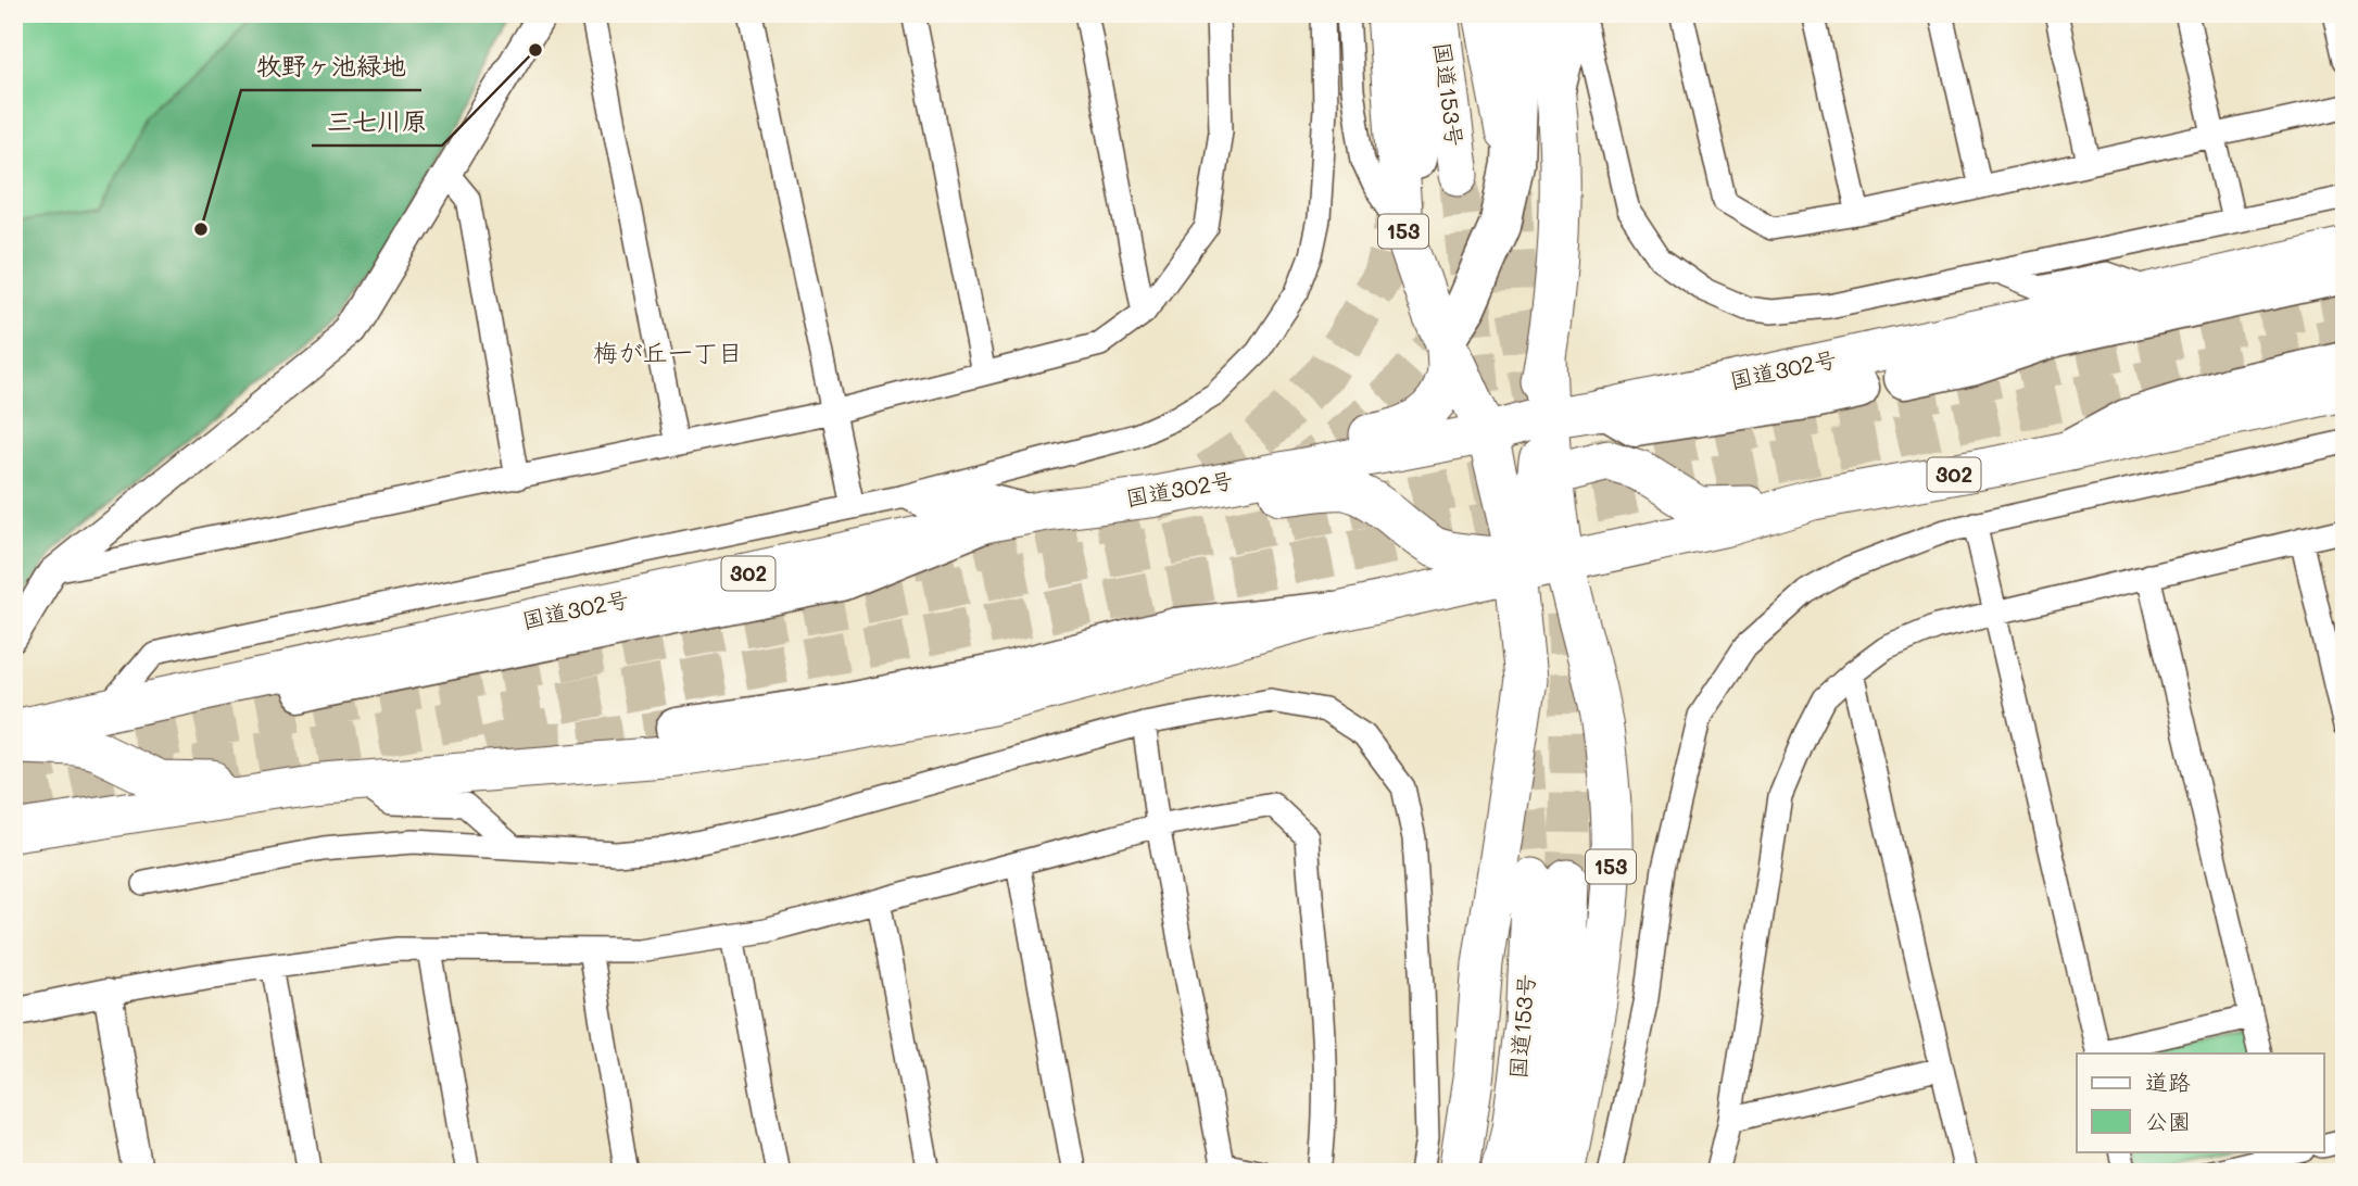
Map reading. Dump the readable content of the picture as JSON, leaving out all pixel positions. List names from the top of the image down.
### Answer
{
  "streets": {
    "highway": [
      "国道153号",
      "153",
      "国道302号",
      "302"
    ]
  },
  "crossings": [
    ["153", "国道302号"],
    ["153", "302"],
    ["国道302号", "302"]
  ],
  "districts": ["梅が丘一丁目"],
  "places": ["三七川原", "牧野ヶ池緑地"],
  "legend": ["道路", "公園"]
}
